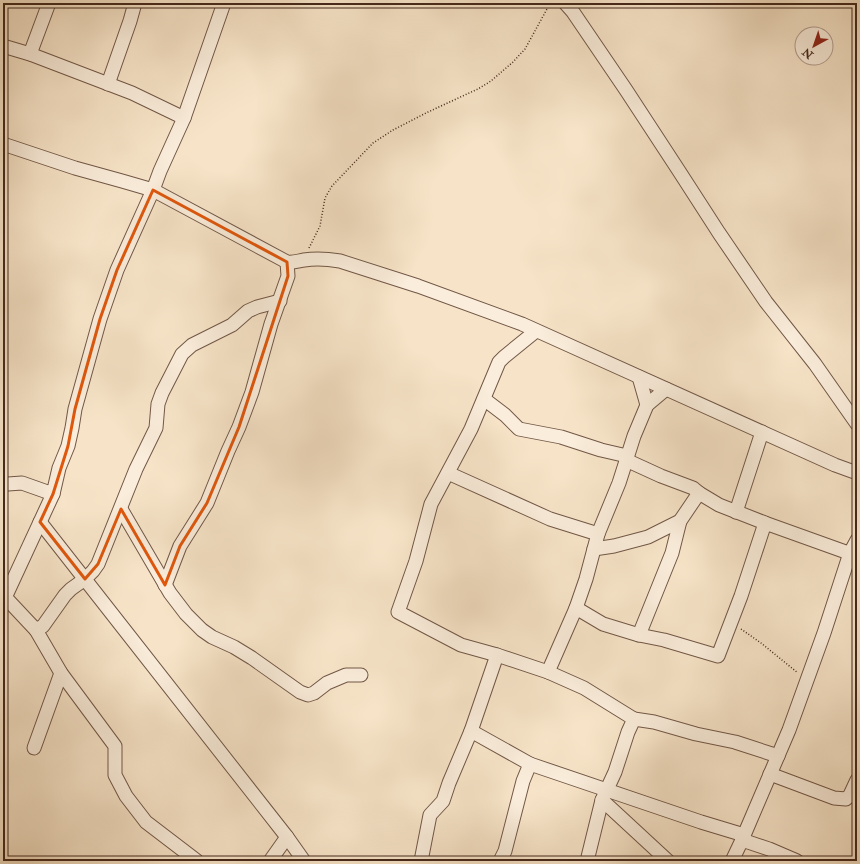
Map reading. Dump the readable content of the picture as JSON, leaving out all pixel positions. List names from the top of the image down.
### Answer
{
  "north": "bottom left"
}
